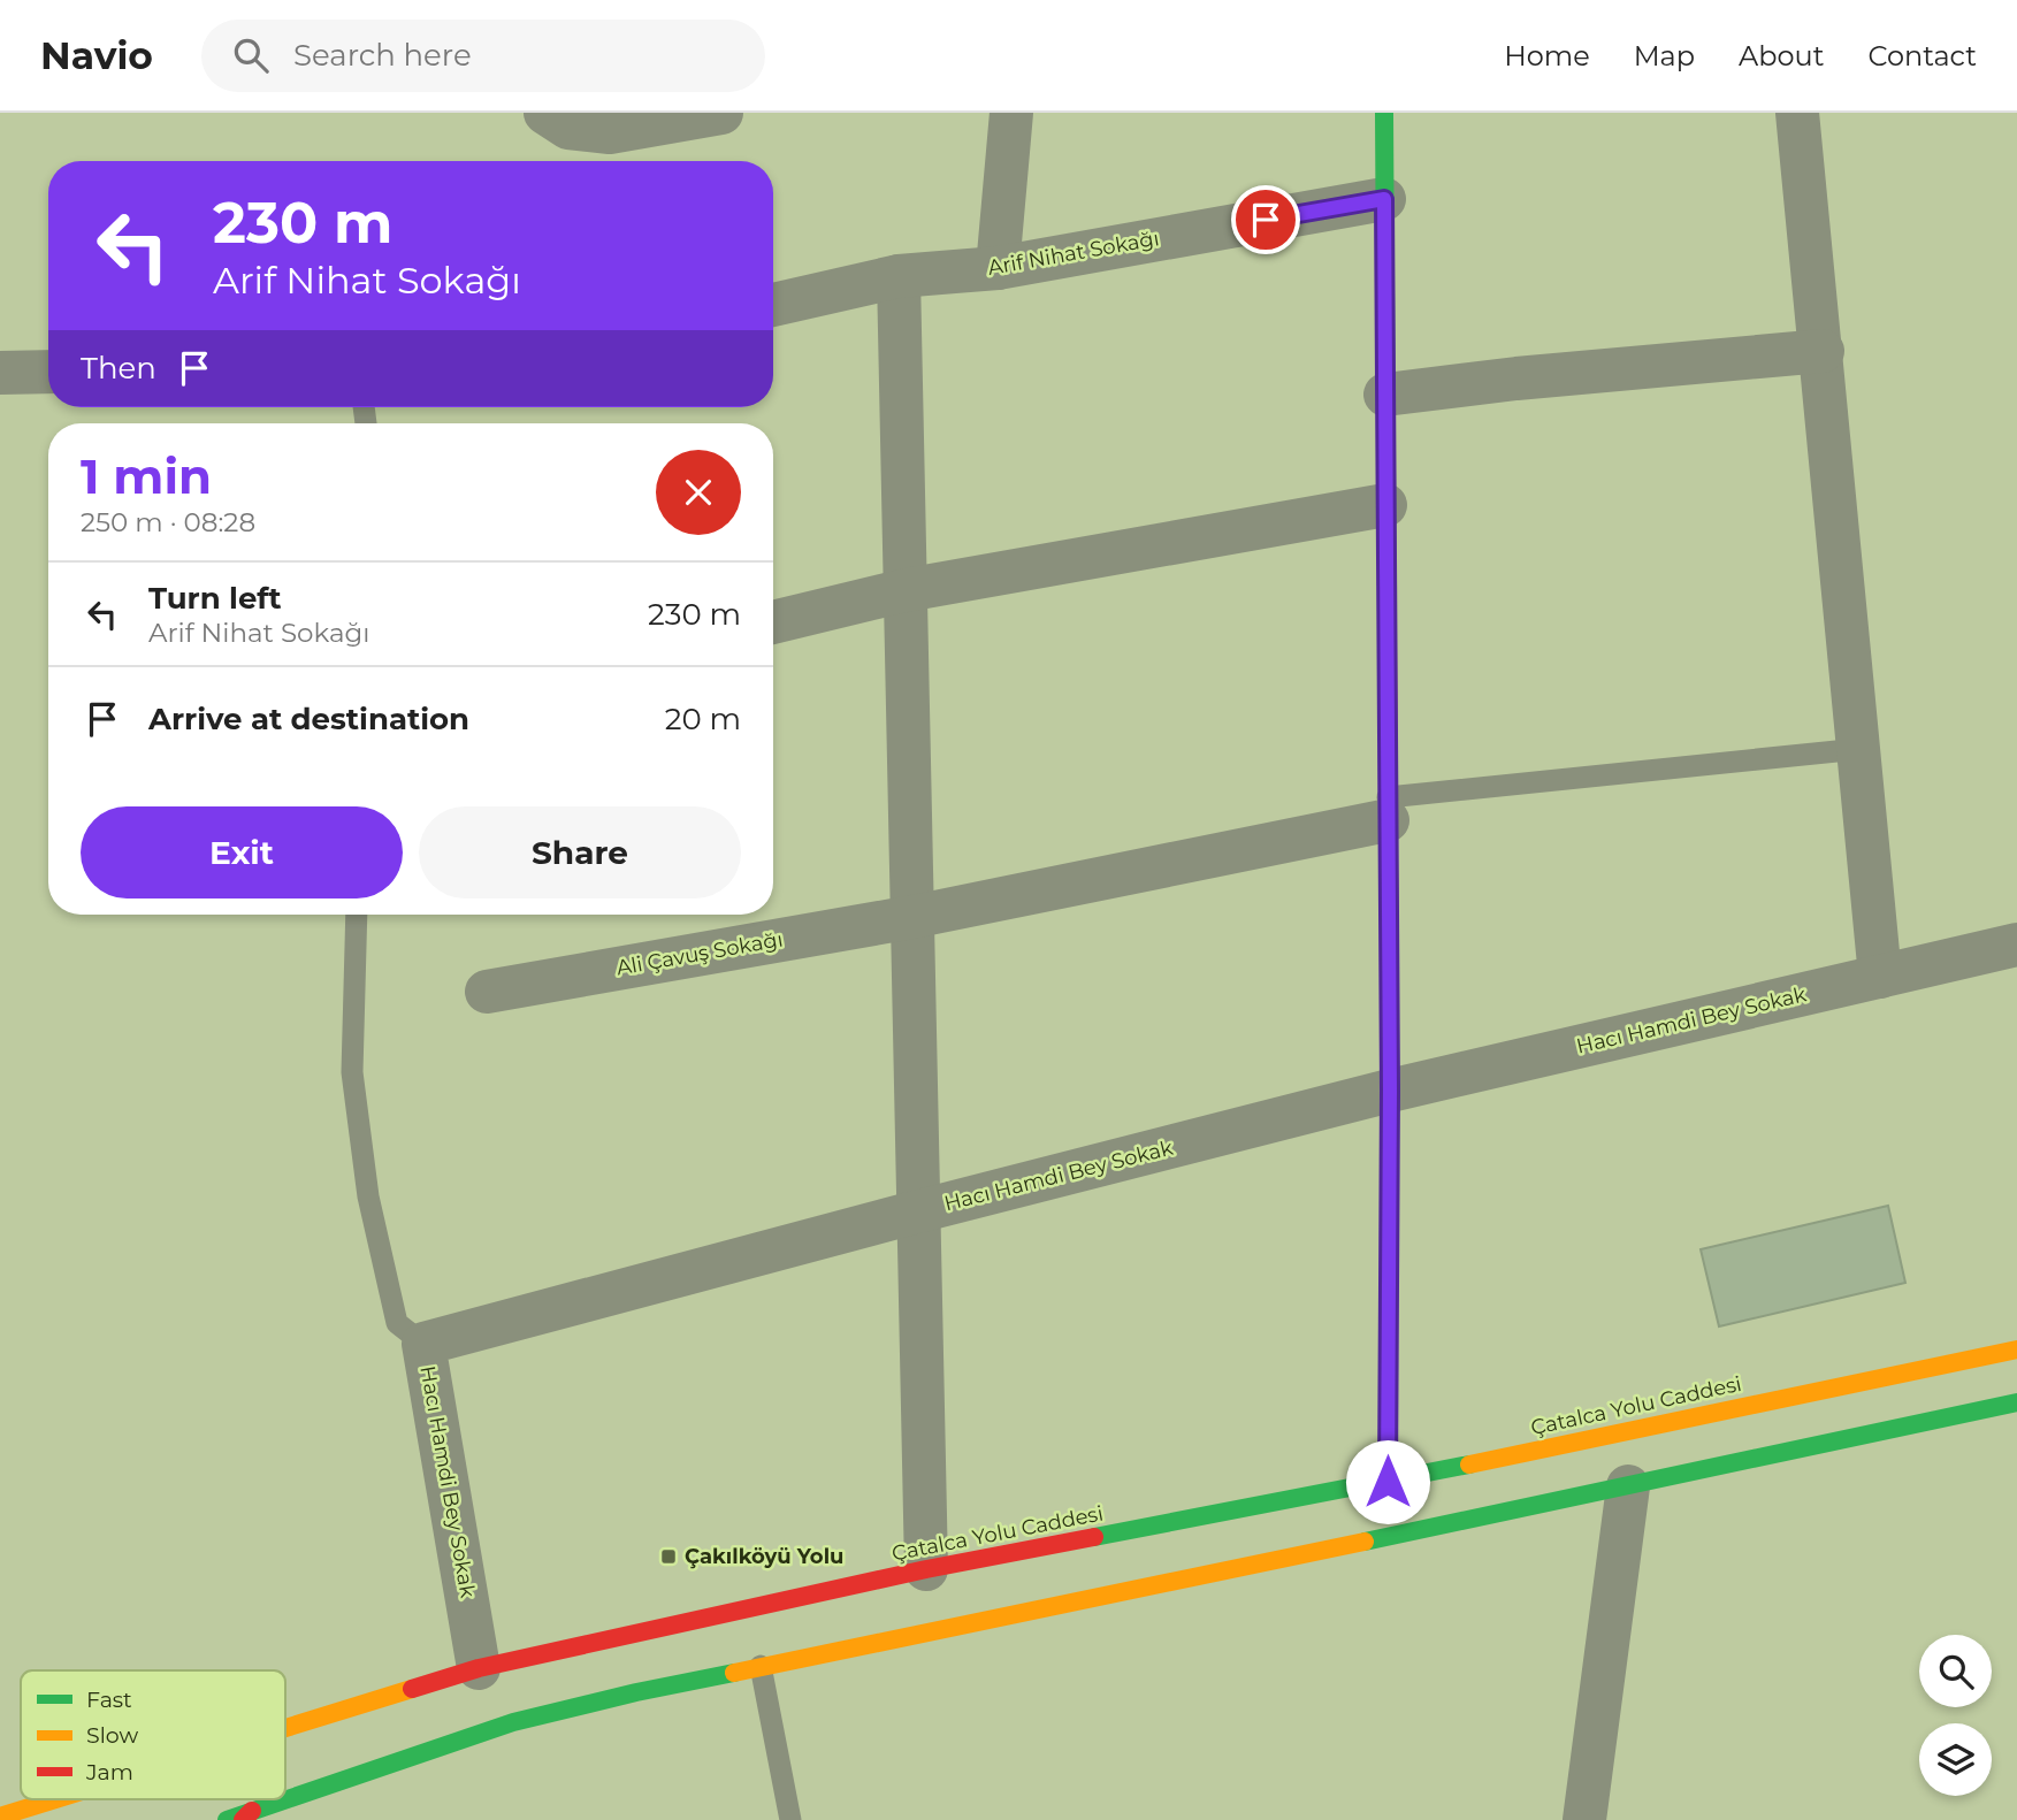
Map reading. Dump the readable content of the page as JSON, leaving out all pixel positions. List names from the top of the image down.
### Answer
{
  "streets": {
    "main road": ["Çatalca Yolu Caddesi"],
    "street": ["Arif Nihat Sokağı", "Ali Çavuş Sokağı", "Hacı Hamdi Bey Sokak"]
  },
  "crossings": [
    ["Hacı Hamdi Bey Sokak", "Çatalca Yolu Caddesi"]
  ],
  "places": {
    "transit": ["Çakılköyü Yolu"]
  },
  "legend": ["Fast", "Slow", "Jam"],
  "page": {
    "header": "Navio",
    "search": "Search here",
    "nav": [
      "Home",
      "Map",
      "About",
      "Contact"
    ],
    "turn": ["230 m", "Arif Nihat Sokağı"],
    "then": "Then",
    "heading": ["1 min", "250 m · 08:28"],
    "list": [
      {
        "name": "Turn left",
        "note": "Arif Nihat Sokağı",
        "value": "230 m"
      },
      {
        "name": "Arrive at destination",
        "value": "20 m"
      }
    ],
    "buttons": ["Exit", "Share"]
  }
}
